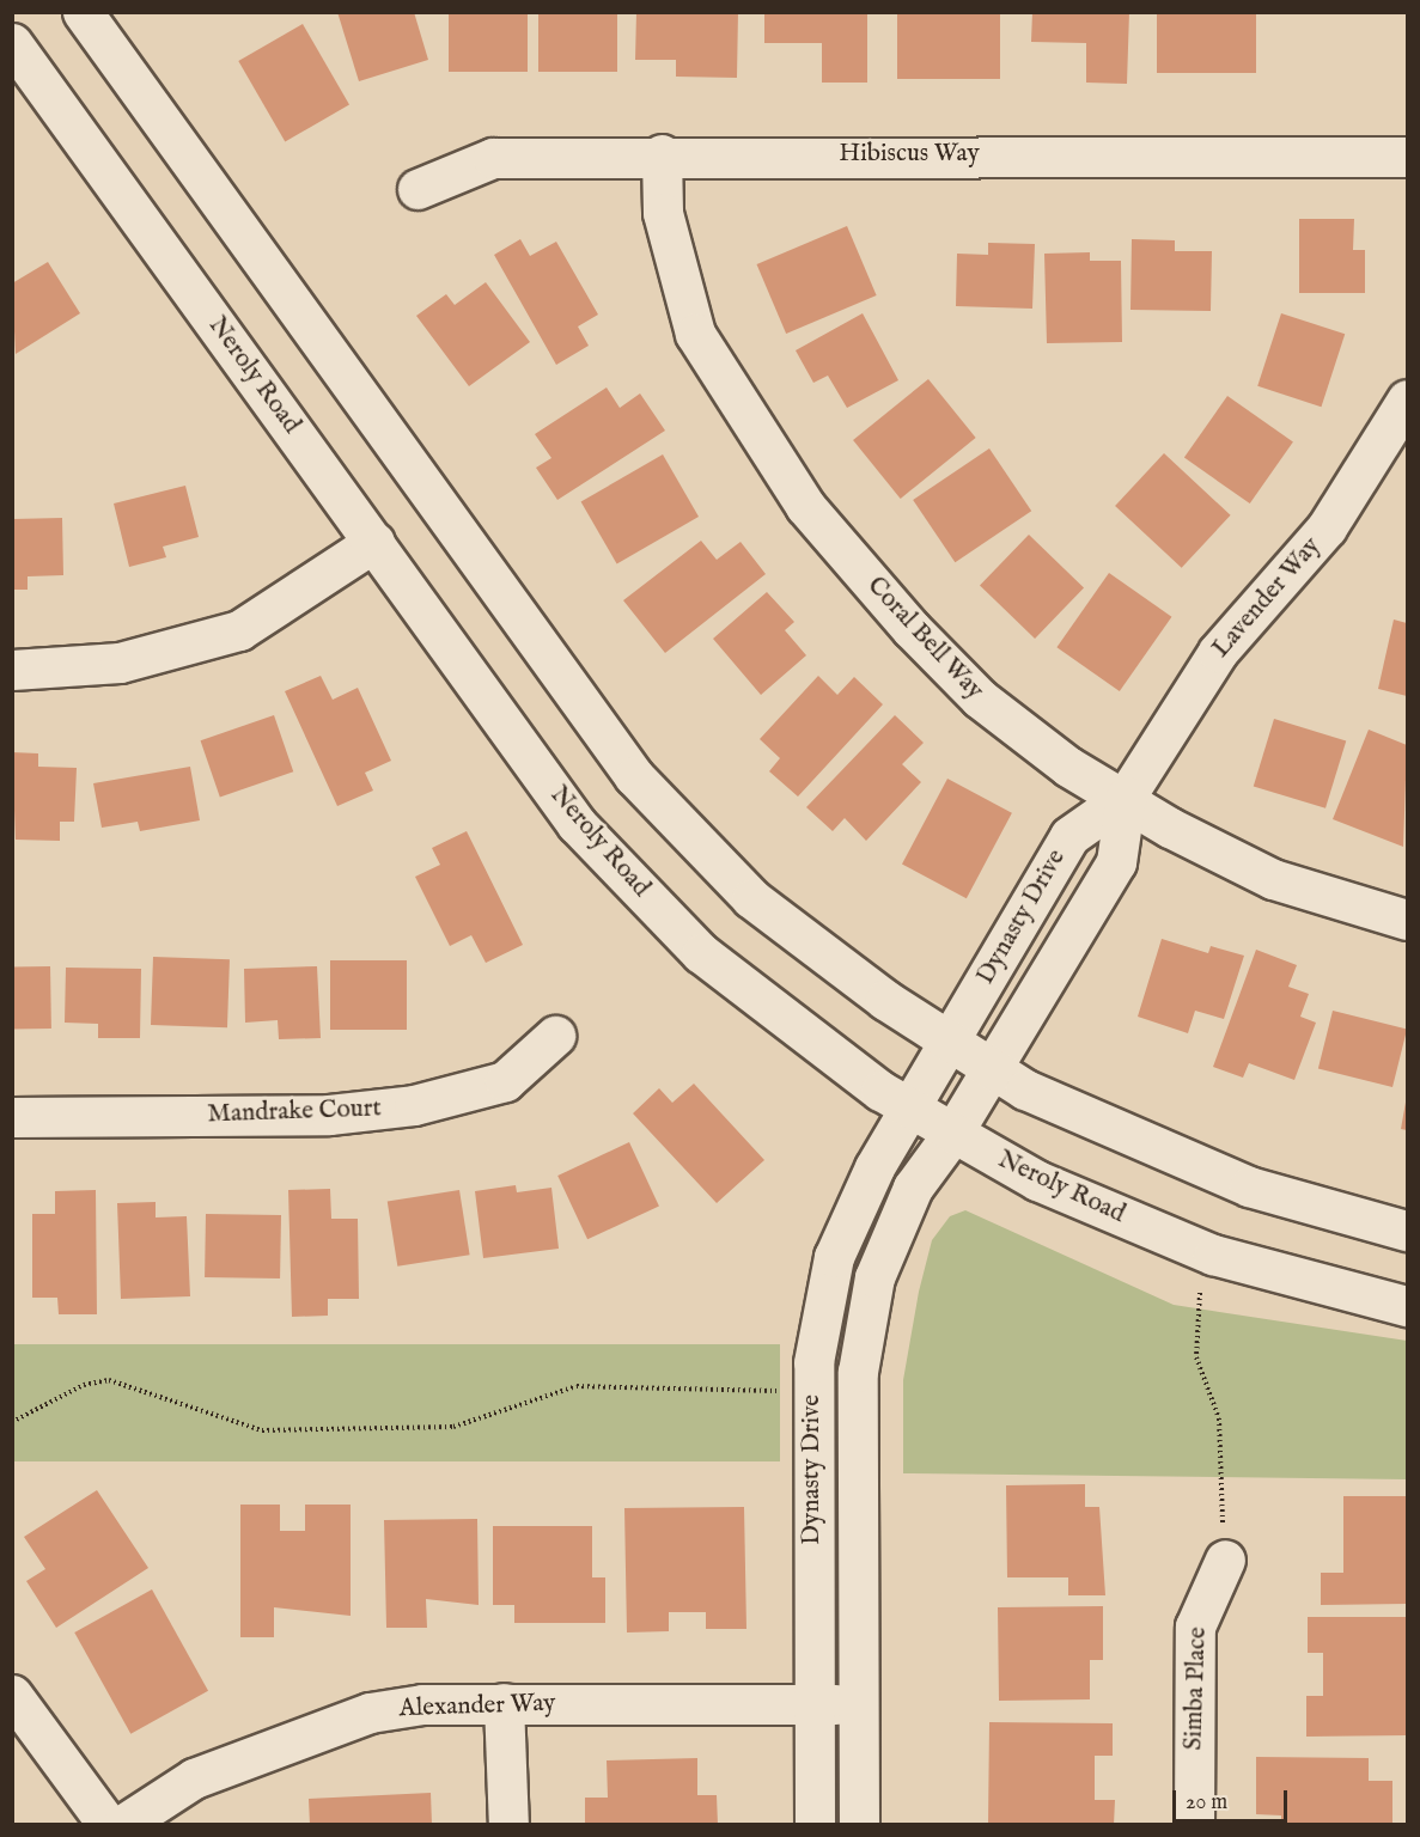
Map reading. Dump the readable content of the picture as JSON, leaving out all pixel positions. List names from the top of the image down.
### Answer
{
  "streets": {
    "street": [
      "Hibiscus Way",
      "Neroly Road",
      "Lavender Way",
      "Coral Bell Way",
      "Dynasty Drive",
      "Mandrake Court",
      "Simba Place",
      "Alexander Way"
    ]
  },
  "crossings": [
    ["Hibiscus Way", "Coral Bell Way"],
    ["Neroly Road", "Dynasty Drive"],
    ["Lavender Way", "Coral Bell Way"],
    ["Lavender Way", "Dynasty Drive"],
    ["Coral Bell Way", "Dynasty Drive"],
    ["Dynasty Drive", "Alexander Way"]
  ],
  "scale_bar": "20 m"
}
